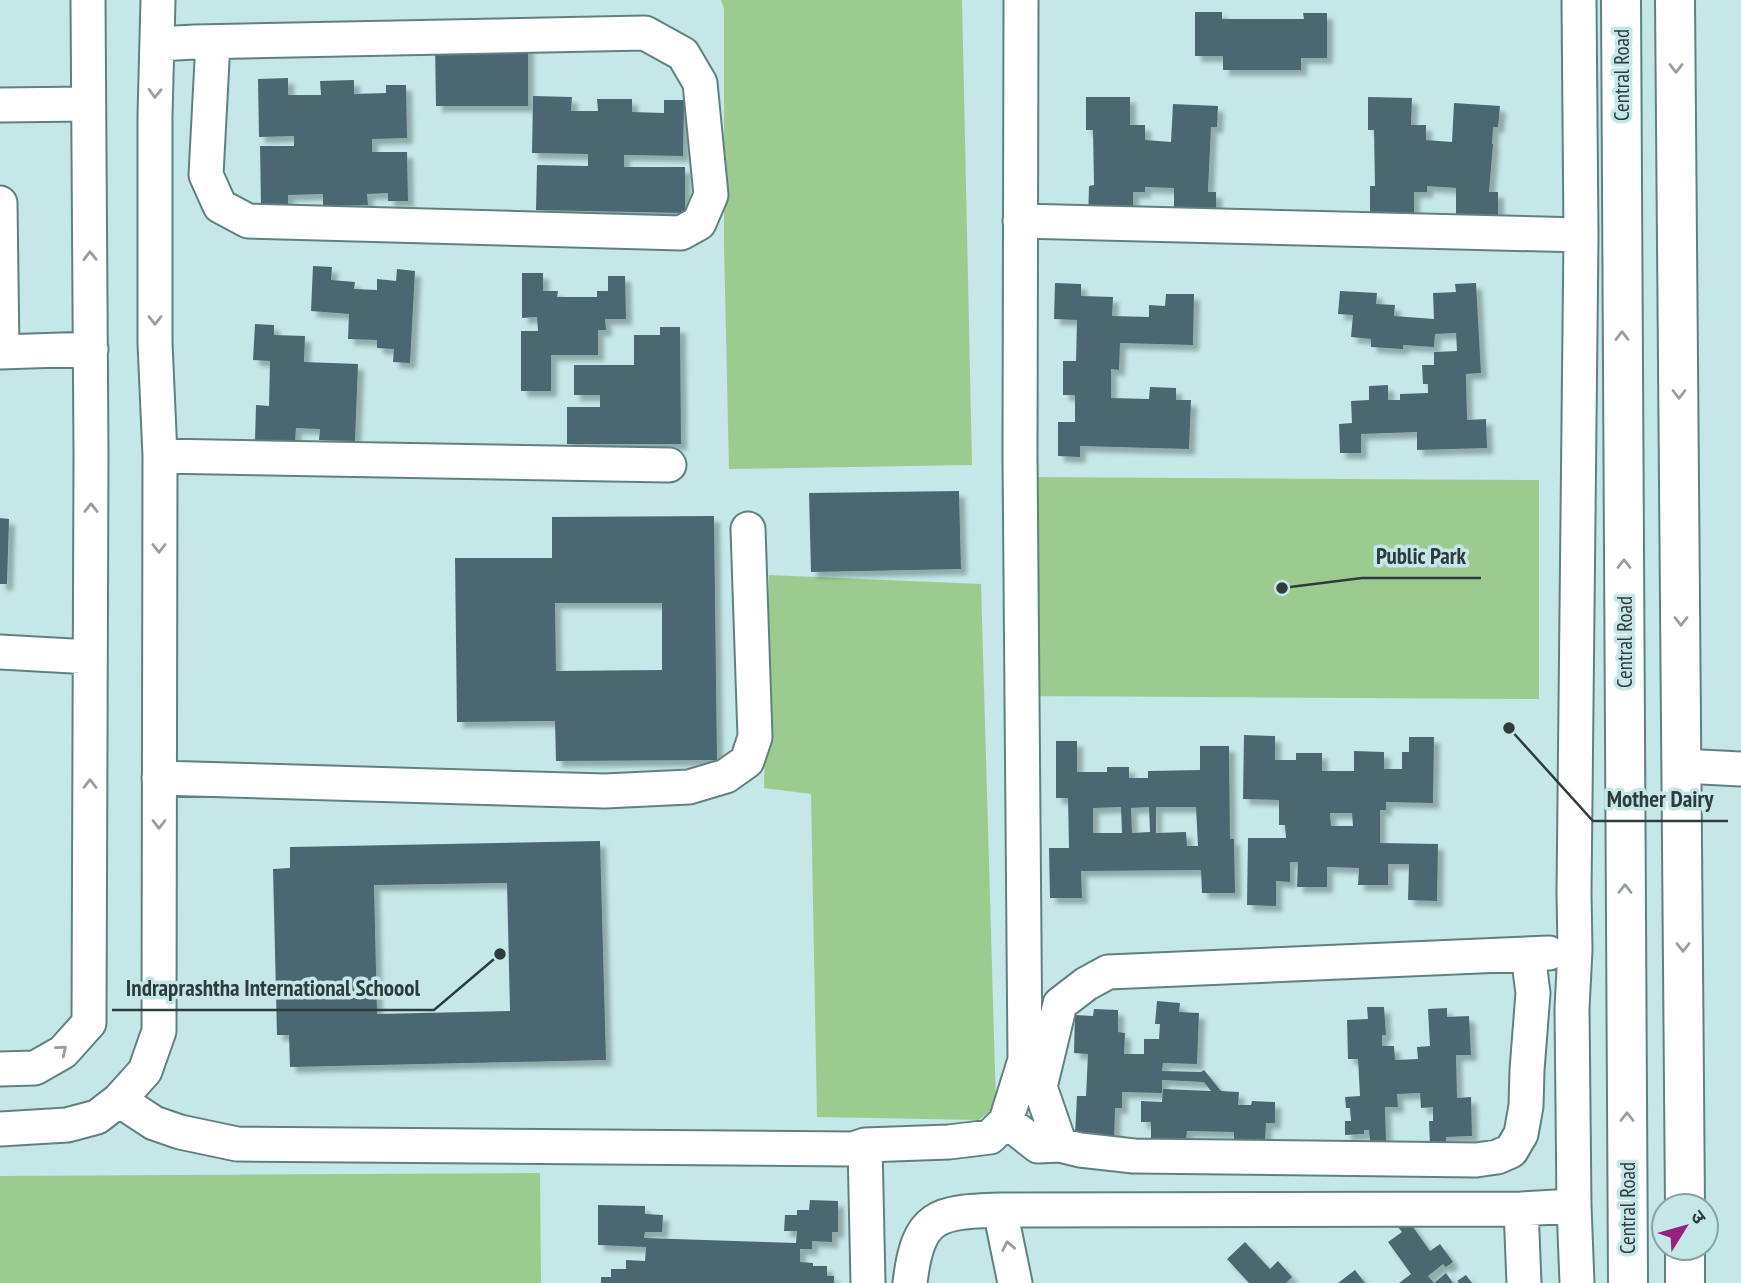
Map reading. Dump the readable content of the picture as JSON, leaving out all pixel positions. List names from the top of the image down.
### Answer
{
  "streets": {
    "main road": ["Central Road"]
  },
  "places": ["Public Park", "Mother Dairy", "Indraprashtha International Schoool"],
  "north": "top right"
}
